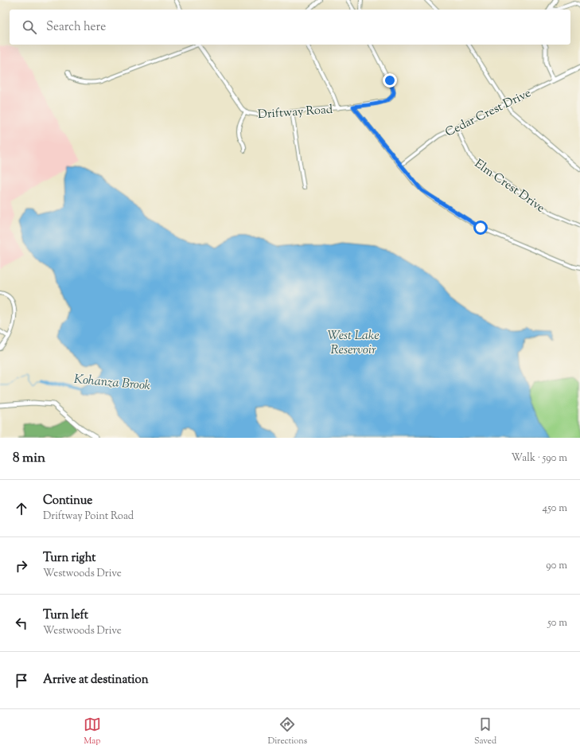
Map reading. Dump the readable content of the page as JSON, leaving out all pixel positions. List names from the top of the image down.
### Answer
{
  "streets": {
    "main road": ["Cedar Crest Drive"],
    "street": ["Driftway Road", "Elm Crest Drive"]
  },
  "crossings": [
    ["Cedar Crest Drive", "Elm Crest Drive"]
  ],
  "water": ["West Lake Reservoir", "Kohanza Brook"],
  "page": {
    "search": "Search here",
    "heading": ["8 min", "Walk · 590 m"],
    "list": [
      ["Continue", "Driftway Point Road", "450 m"],
      ["Turn right", "Westwoods Drive", "90 m"],
      ["Turn left", "Westwoods Drive", "50 m"],
      "Arrive at destination"
    ],
    "nav": ["Map", "Directions", "Saved"]
  }
}
